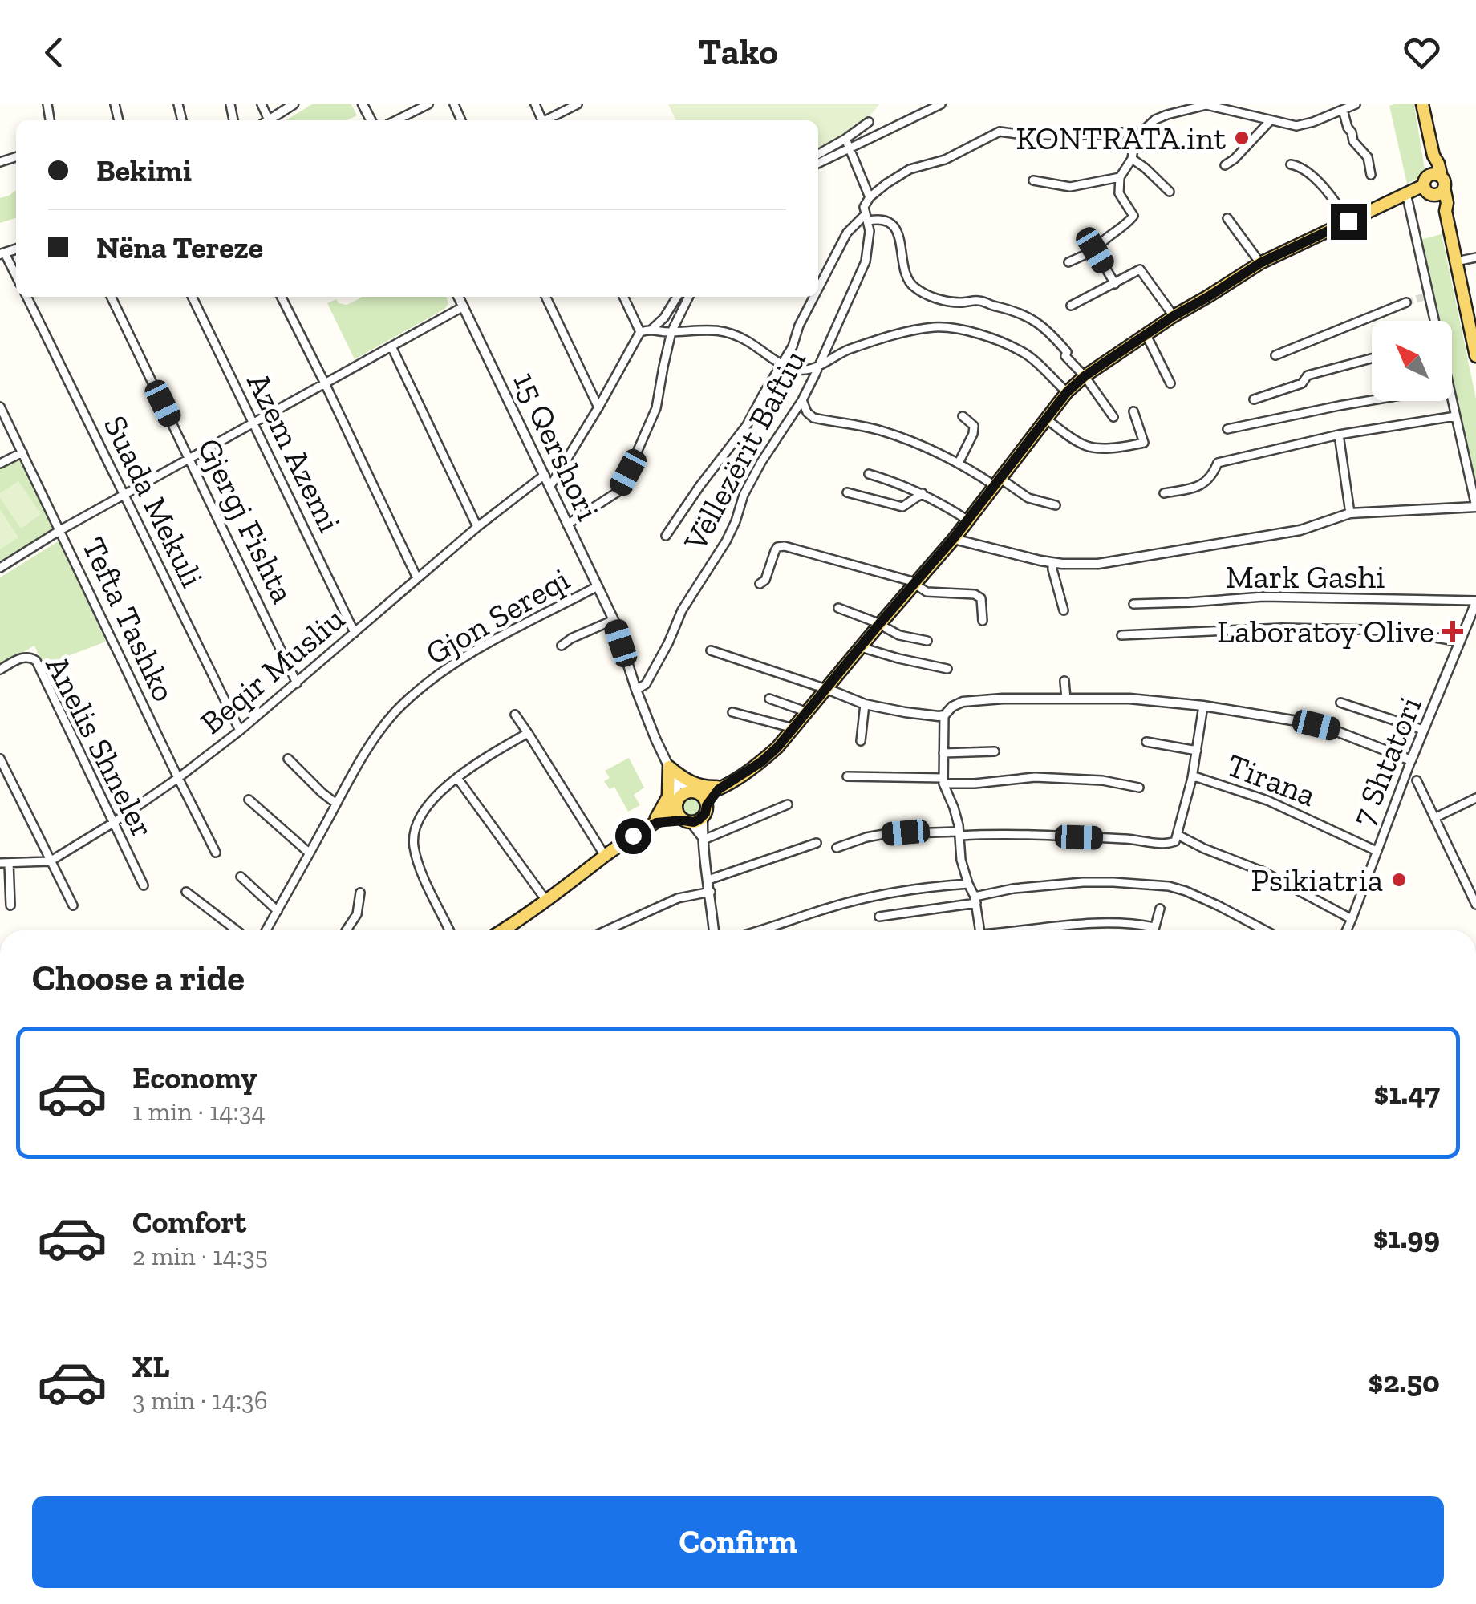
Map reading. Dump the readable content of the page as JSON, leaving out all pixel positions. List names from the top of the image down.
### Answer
{
  "streets": {
    "street": [
      "15 Qershori",
      "Vëllezërit Baftiu",
      "Azem Azemi",
      "Suada Mekuli",
      "Gjergj Fishta",
      "Mark Gashi",
      "Gjon Sereqi",
      "Tefta Tashko",
      "Beqir Musliu",
      "Anelis Shneler",
      "7 Shtatori",
      "Tirana"
    ]
  },
  "crossings": [
    ["15 Qershori", "Vëllezërit Baftiu"],
    ["15 Qershori", "Gjon Sereqi"],
    ["15 Qershori", "Beqir Musliu"],
    ["Azem Azemi", "Beqir Musliu"],
    ["Suada Mekuli", "Beqir Musliu"],
    ["Gjergj Fishta", "Beqir Musliu"],
    ["Mark Gashi", "7 Shtatori"],
    ["Tefta Tashko", "Beqir Musliu"],
    ["Beqir Musliu", "Anelis Shneler"],
    ["7 Shtatori", "Tirana"]
  ],
  "places": {
    "other": ["KONTRATA.int", "Psikiatria"],
    "health": ["Laboratoy Olive"]
  },
  "north": "top left",
  "page": {
    "header": "Tako",
    "banner": ["Bekimi", "Nëna Tereze"],
    "heading": "Choose a ride",
    "list": [
      {
        "name": "Economy",
        "note": "1 min · 14:34",
        "value": "$1.47"
      },
      {
        "name": "Comfort",
        "note": "2 min · 14:35",
        "value": "$1.99"
      },
      {
        "name": "XL",
        "note": "3 min · 14:36",
        "value": "$2.50"
      }
    ],
    "buttons": "Confirm"
  }
}
